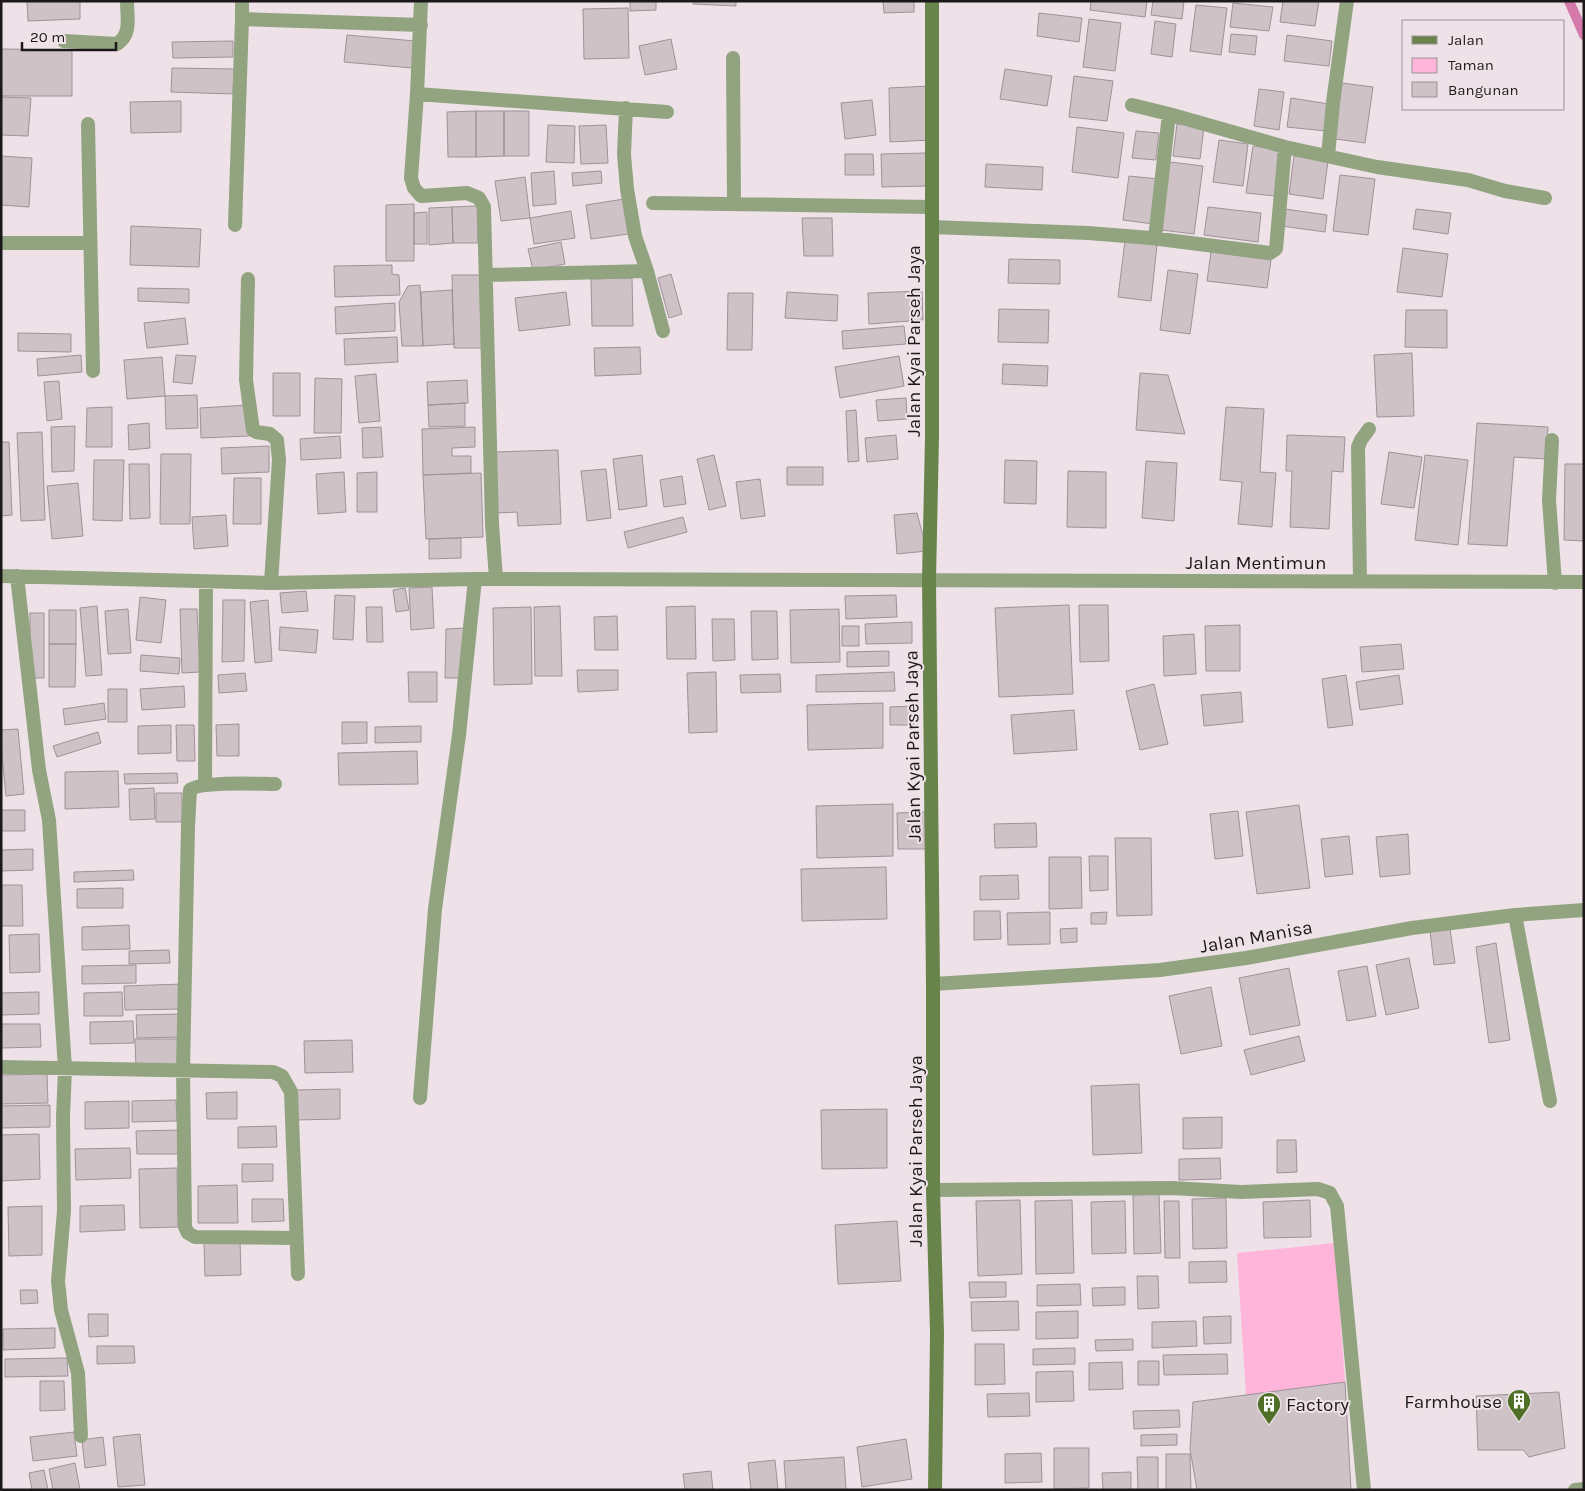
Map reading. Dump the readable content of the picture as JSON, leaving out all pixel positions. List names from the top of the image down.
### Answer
{
  "streets": {
    "main road": ["Jalan Kyai Parseh Jaya"],
    "street": ["Jalan Mentimun", "Jalan Manisa"]
  },
  "crossings": [
    ["Jalan Kyai Parseh Jaya", "Jalan Mentimun"],
    ["Jalan Kyai Parseh Jaya", "Jalan Manisa"]
  ],
  "places": {
    "building": ["Farmhouse", "Factory"]
  },
  "legend": ["Jalan", "Taman", "Bangunan"],
  "scale_bar": "20 m"
}
